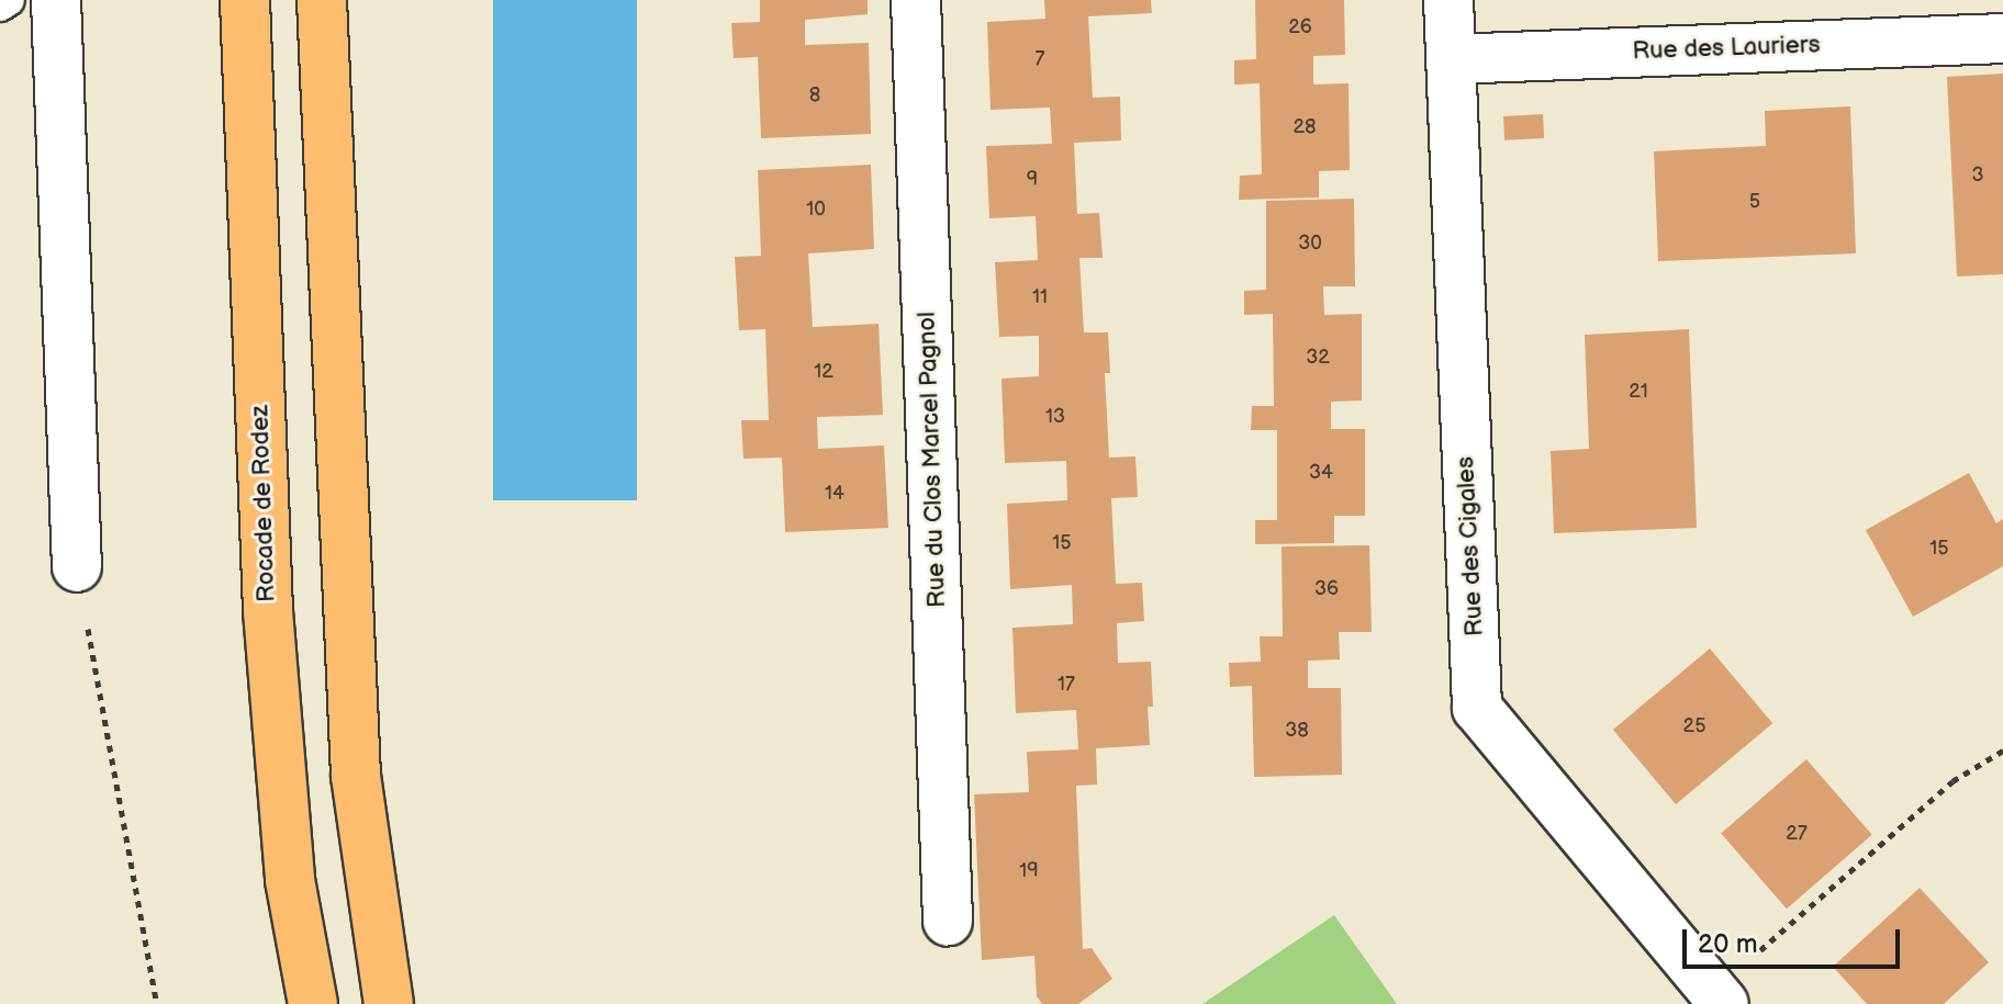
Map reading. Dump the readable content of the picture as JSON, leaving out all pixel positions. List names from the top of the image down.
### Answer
{
  "streets": {
    "highway": ["Rocade de Rodez"],
    "street": ["Rue des Lauriers", "Rue du Clos Marcel Pagnol", "Rue des Cigales"]
  },
  "crossings": [
    ["Rue des Lauriers", "Rue des Cigales"]
  ],
  "house_numbers": [
    "26",
    "7",
    "8",
    "28",
    "3",
    "9",
    "5",
    "10",
    "30",
    "11",
    "32",
    "12",
    "21",
    "13",
    "34",
    "14",
    "15",
    "15",
    "36",
    "17",
    "25",
    "38",
    "27",
    "19"
  ],
  "scale_bar": "20 m"
}
